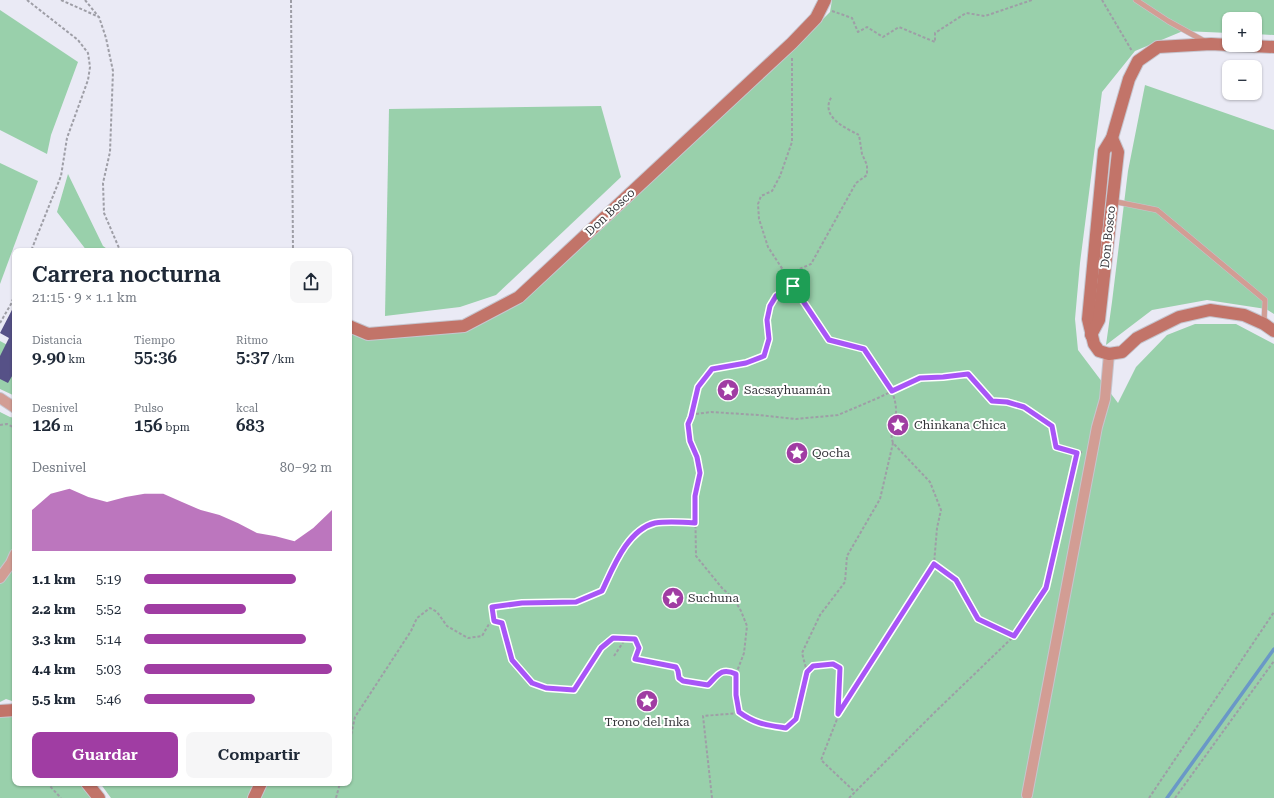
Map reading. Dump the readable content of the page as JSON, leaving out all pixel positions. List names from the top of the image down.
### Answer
{
  "streets": {
    "street": ["Don Bosco"]
  },
  "places": {
    "place": [
      "Sacsayhuamán",
      "Chinkana Chica",
      "Qocha",
      "Suchuna",
      "Trono del Inka"
    ]
  },
  "page": {
    "map_buttons": ["+", "−"],
    "heading": ["Carrera nocturna", "21:15 · 9 × 1.1 km"],
    "stats": [
      ["Distancia", "9.90 km"],
      ["Tiempo", "55:36"],
      ["Ritmo", "5:37 /km"],
      ["Desnivel", "126 m"],
      ["Pulso", "156 bpm"],
      ["kcal", "683"]
    ],
    "chart": ["Desnivel", "80–92 m"],
    "list": [
      {
        "name": "1.1 km",
        "note": "5:19"
      },
      {
        "name": "2.2 km",
        "note": "5:52"
      },
      {
        "name": "3.3 km",
        "note": "5:14"
      },
      {
        "name": "4.4 km",
        "note": "5:03"
      },
      {
        "name": "5.5 km",
        "note": "5:46"
      }
    ],
    "buttons": ["Guardar", "Compartir"]
  }
}
